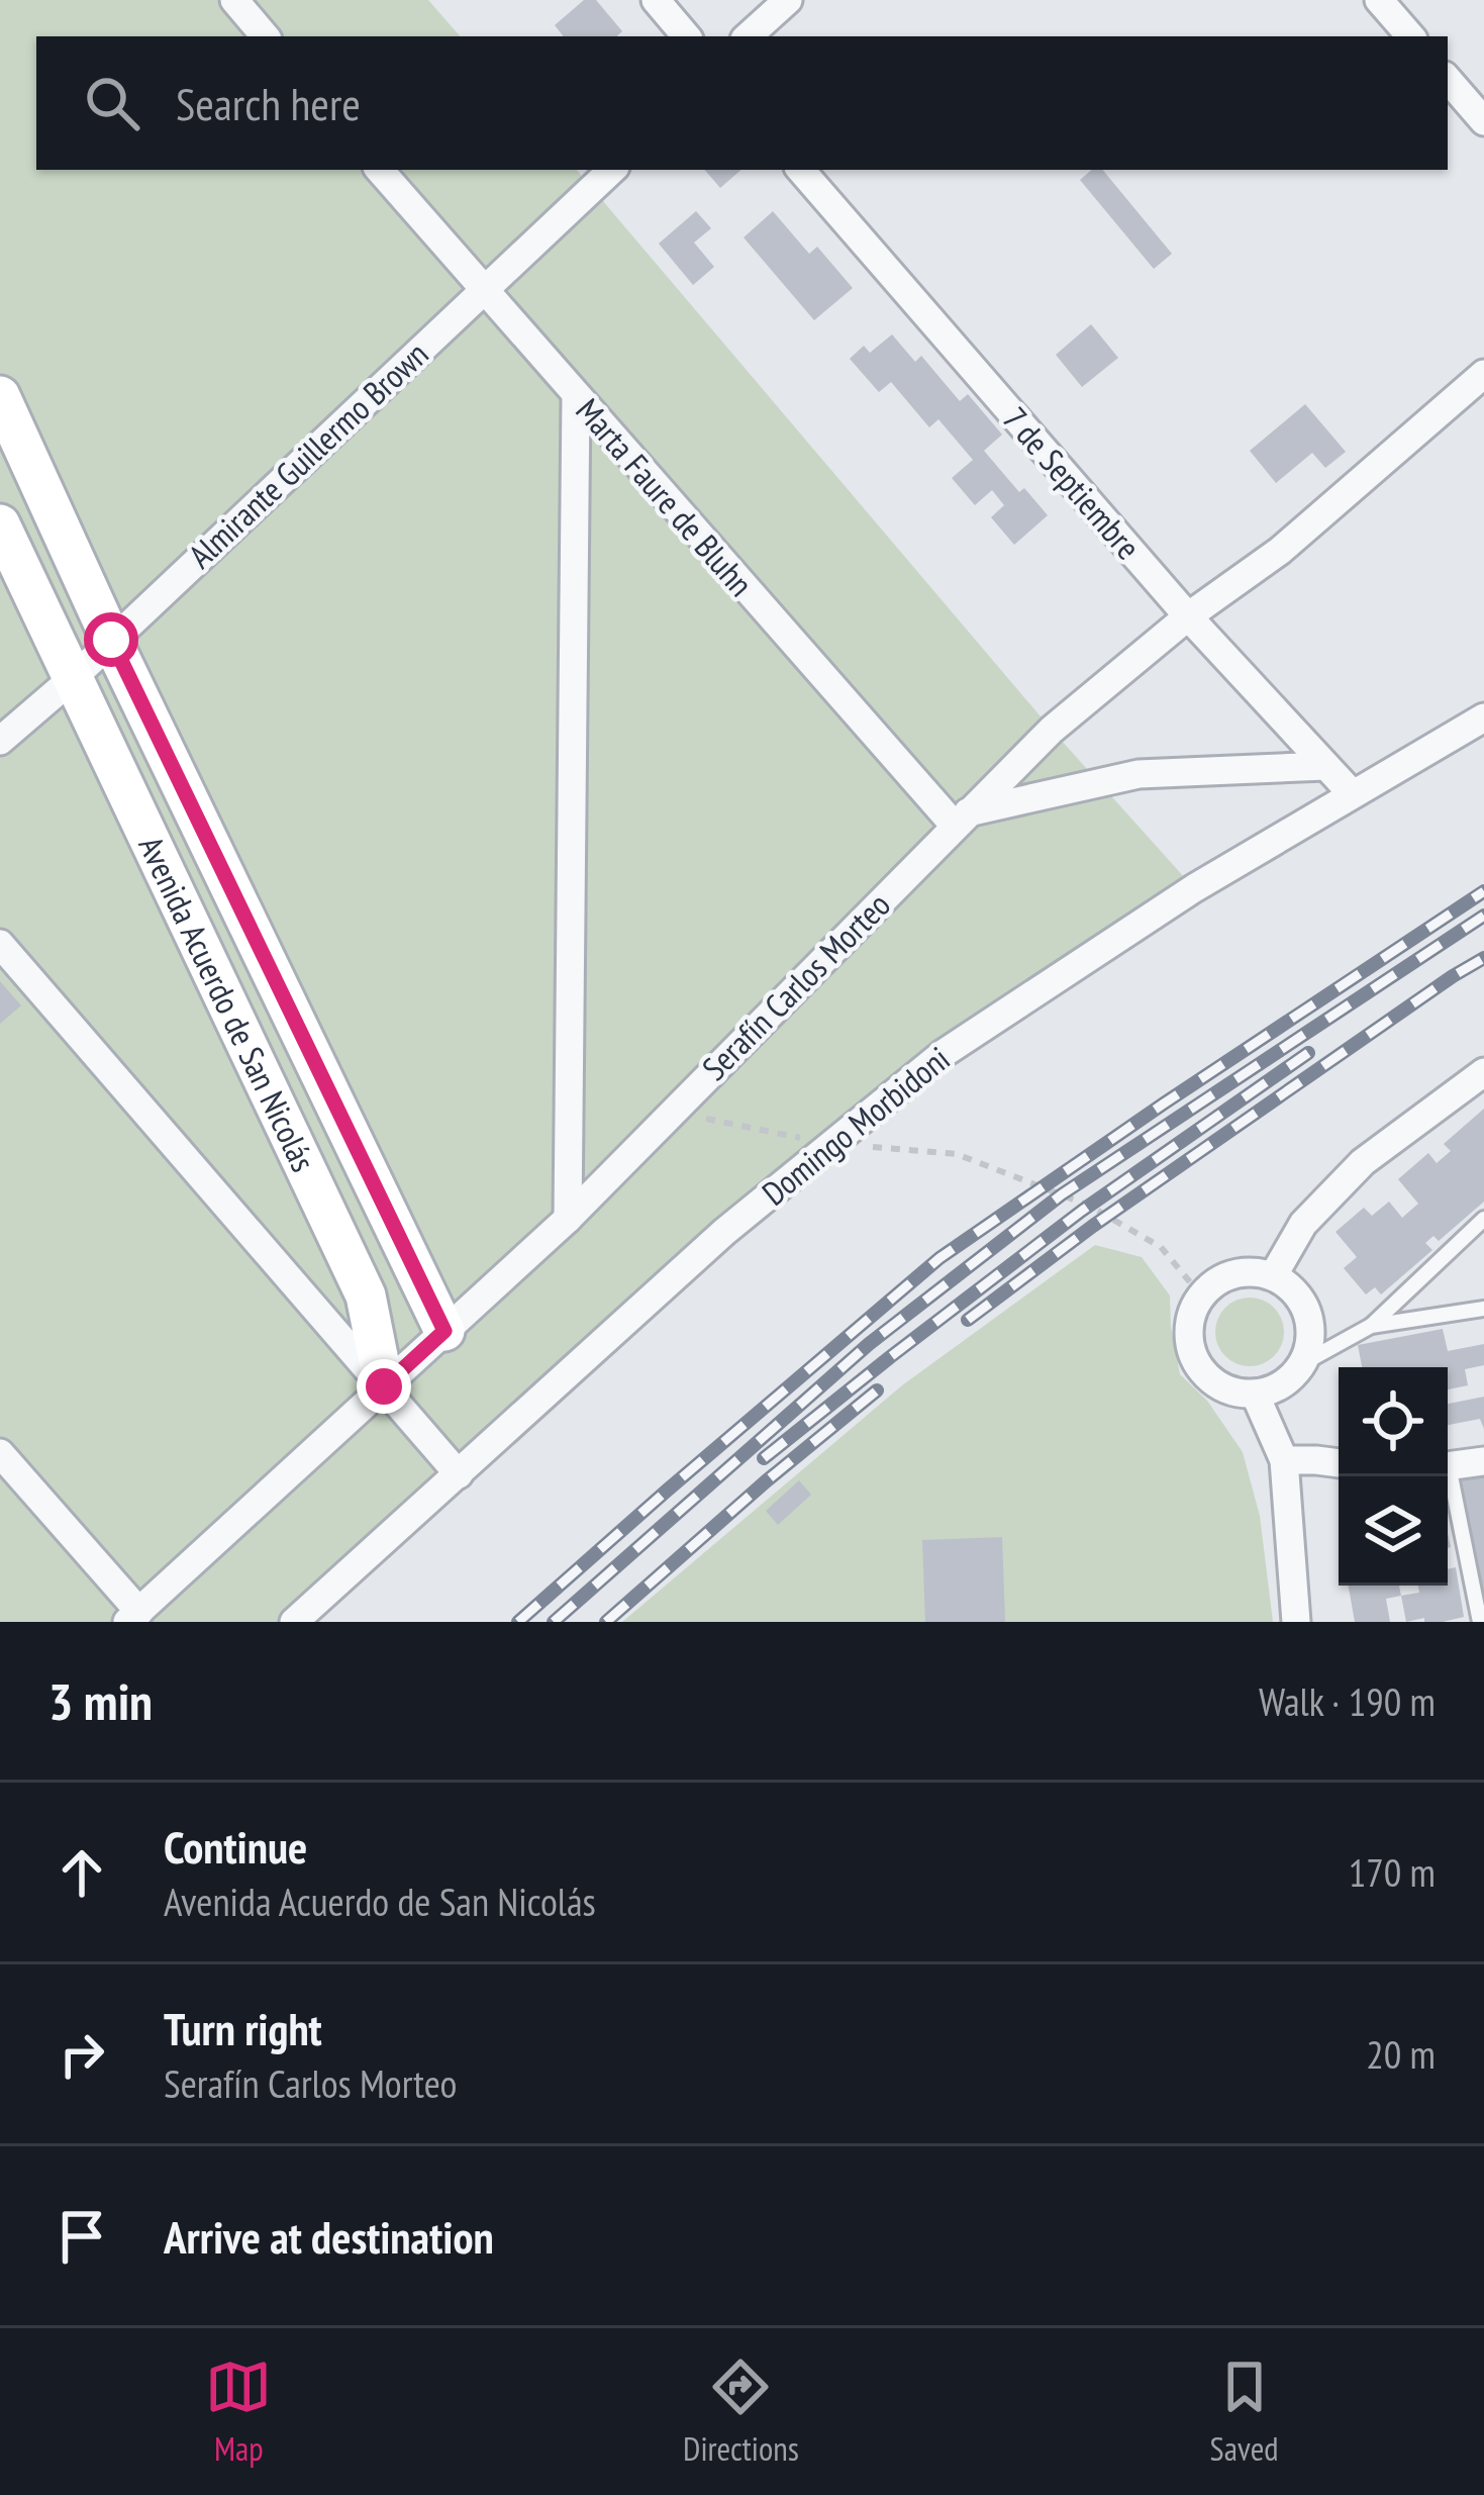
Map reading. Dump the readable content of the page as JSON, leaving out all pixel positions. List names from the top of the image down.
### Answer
{
  "streets": {
    "street": [
      "Almirante Guillermo Brown",
      "7 de Septiembre",
      "Marta Faure de Bluhn",
      "Serafín Carlos Morteo",
      "Avenida Acuerdo de San Nicolás",
      "Domingo Morbidoni"
    ]
  },
  "crossings": [
    ["Almirante Guillermo Brown", "Marta Faure de Bluhn"],
    ["Almirante Guillermo Brown", "Avenida Acuerdo de San Nicolás"],
    ["7 de Septiembre", "Serafín Carlos Morteo"],
    ["7 de Septiembre", "Domingo Morbidoni"],
    ["Marta Faure de Bluhn", "Serafín Carlos Morteo"],
    ["Serafín Carlos Morteo", "Avenida Acuerdo de San Nicolás"],
    ["Avenida Acuerdo de San Nicolás", "Domingo Morbidoni"]
  ],
  "page": {
    "search": "Search here",
    "heading": ["3 min", "Walk · 190 m"],
    "list": [
      ["Continue", "Avenida Acuerdo de San Nicolás", "170 m"],
      ["Turn right", "Serafín Carlos Morteo", "20 m"],
      "Arrive at destination"
    ],
    "nav": ["Map", "Directions", "Saved"]
  }
}
